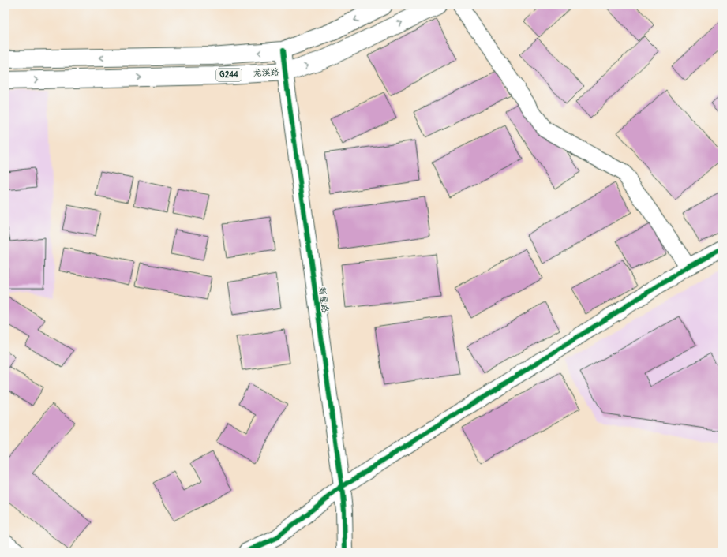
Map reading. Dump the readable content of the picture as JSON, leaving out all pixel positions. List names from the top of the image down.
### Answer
{
  "streets": {
    "highway": ["龙溪路", "G244"],
    "street": ["新星路"]
  },
  "crossings": [
    ["龙溪路", "新星路"]
  ]
}
